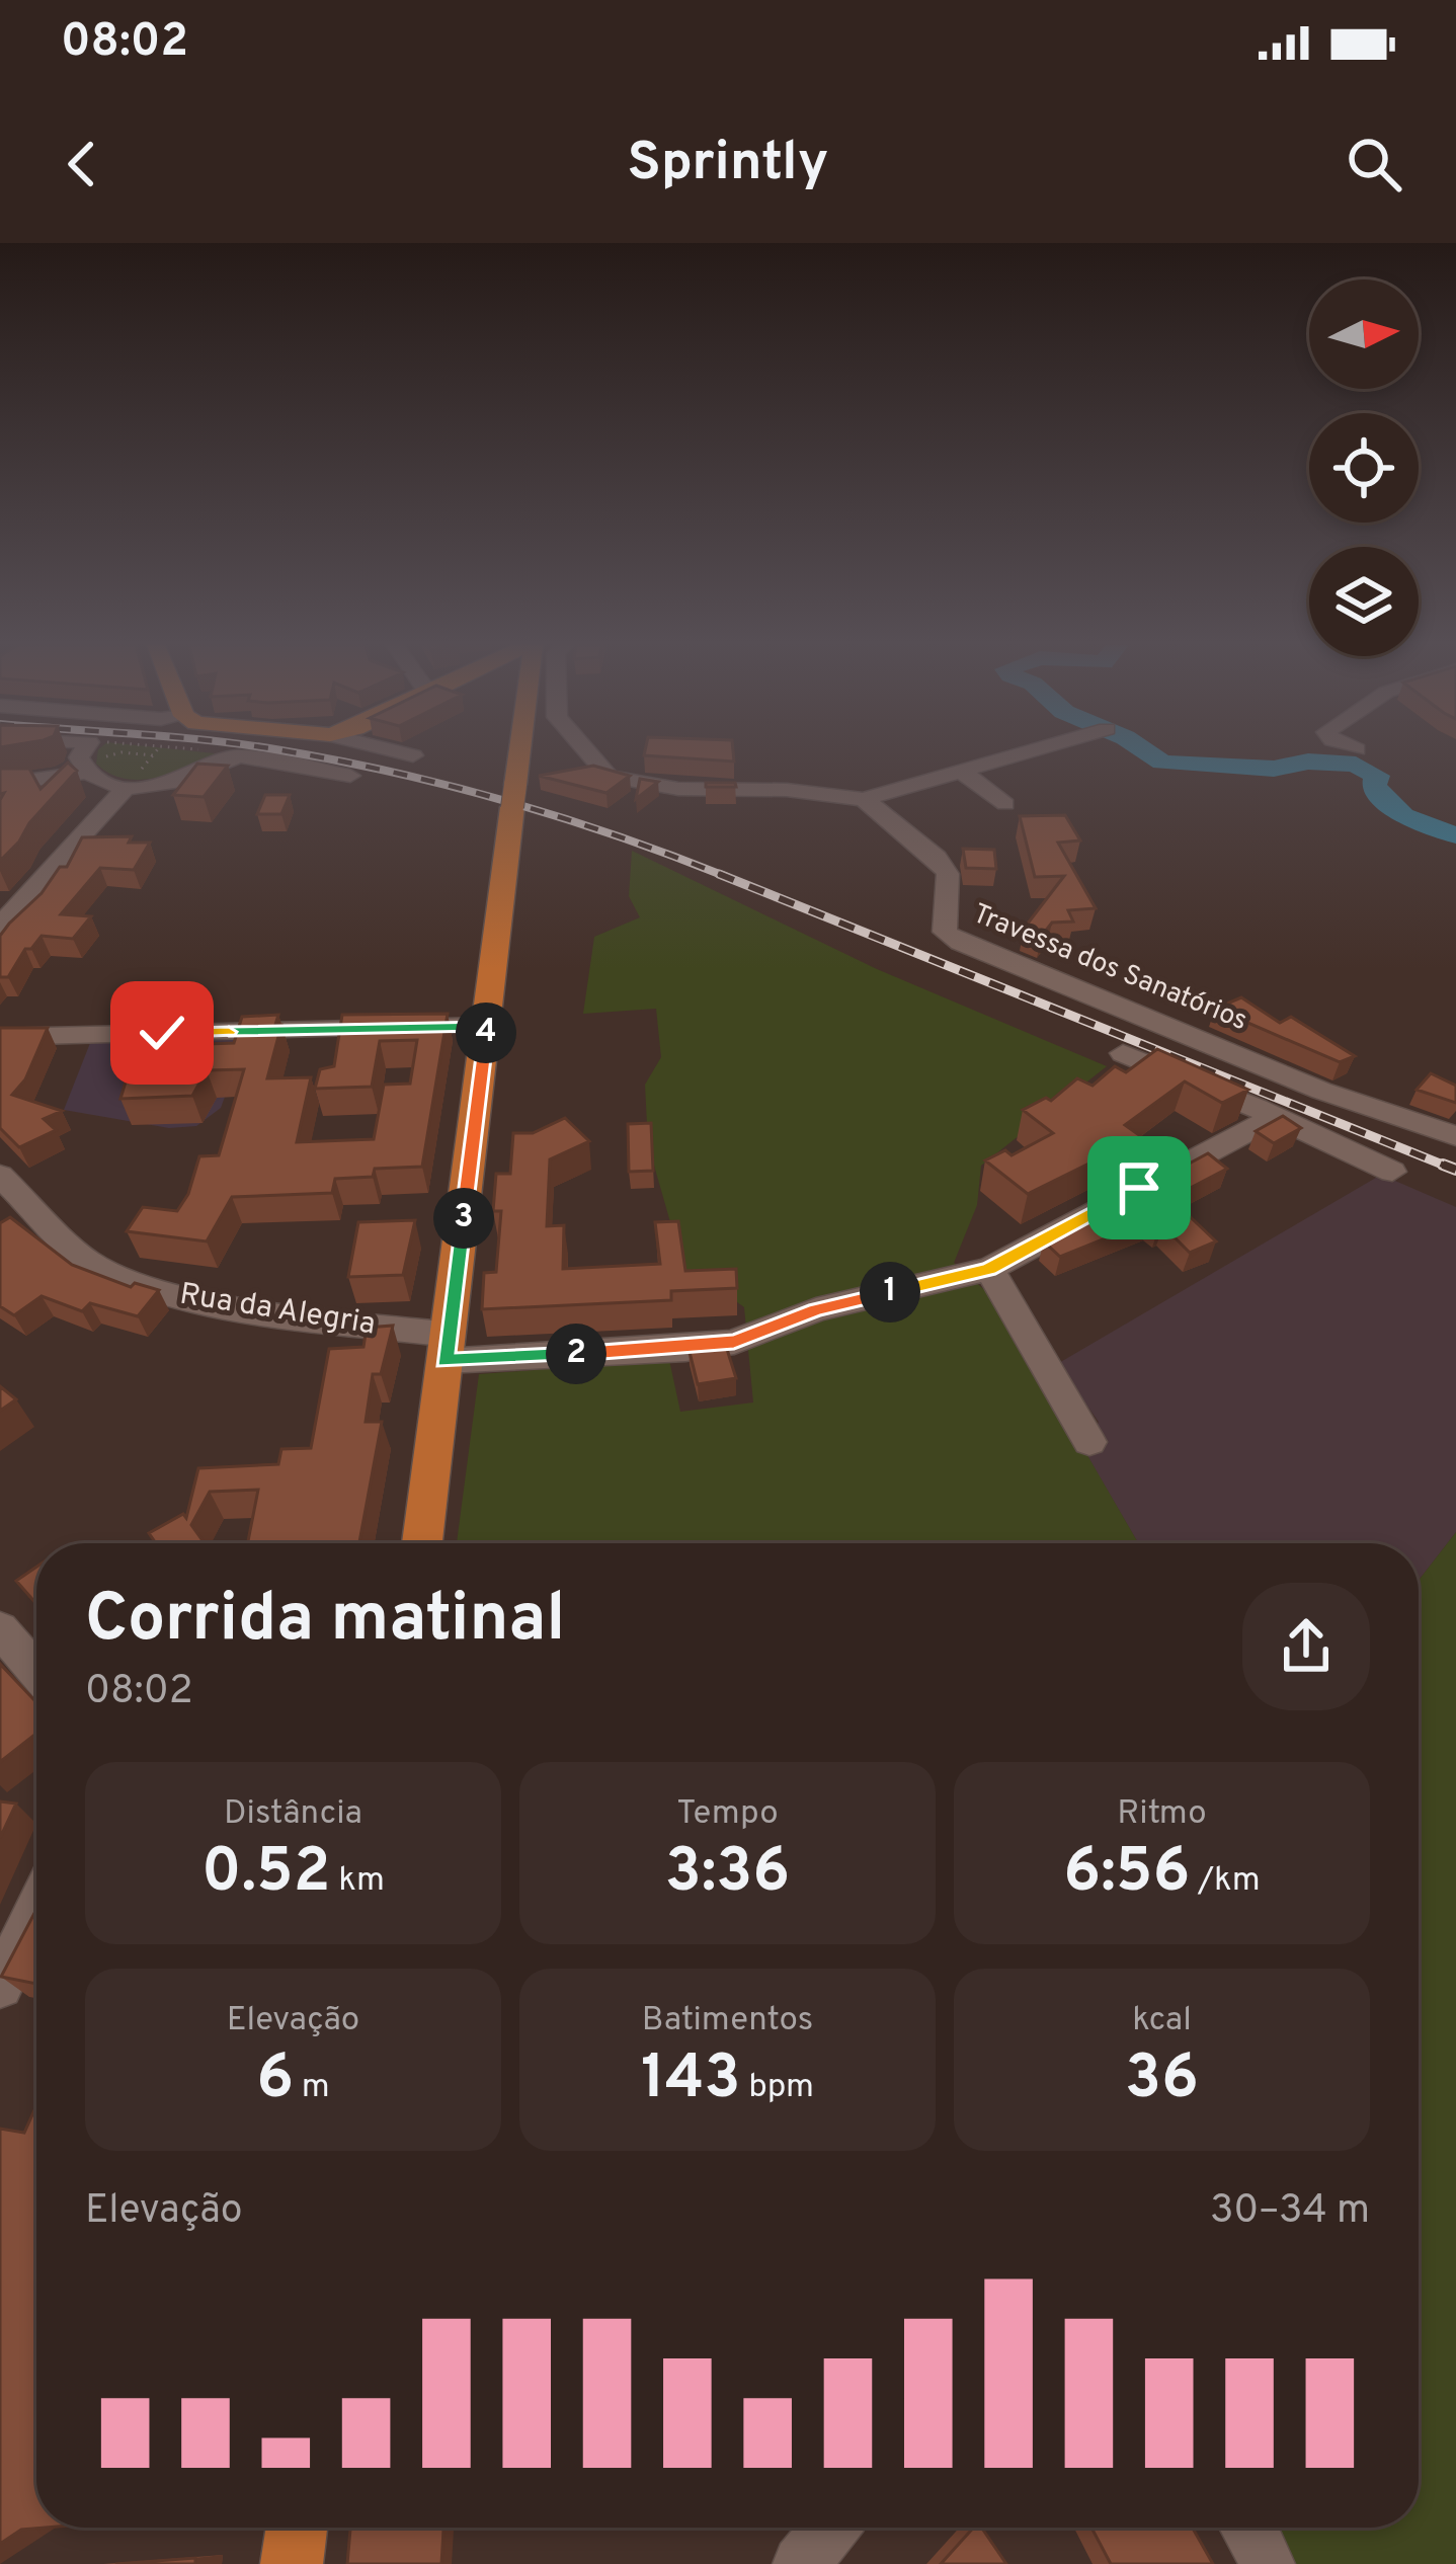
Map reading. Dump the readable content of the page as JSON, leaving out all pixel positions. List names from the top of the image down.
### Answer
{
  "streets": {
    "street": ["Travessa dos Sanatórios", "Rua da Alegria"]
  },
  "north": "right",
  "page": {
    "status": "08:02",
    "header": "Sprintly",
    "pins": [
      "4",
      "3",
      "1",
      "2"
    ],
    "heading": ["Corrida matinal", "08:02"],
    "stats": [
      ["Distância", "0.52 km"],
      ["Tempo", "3:36"],
      ["Ritmo", "6:56 /km"],
      ["Elevação", "6 m"],
      ["Batimentos", "143 bpm"],
      ["kcal", "36"]
    ],
    "chart": ["Elevação", "30–34 m"]
  }
}
